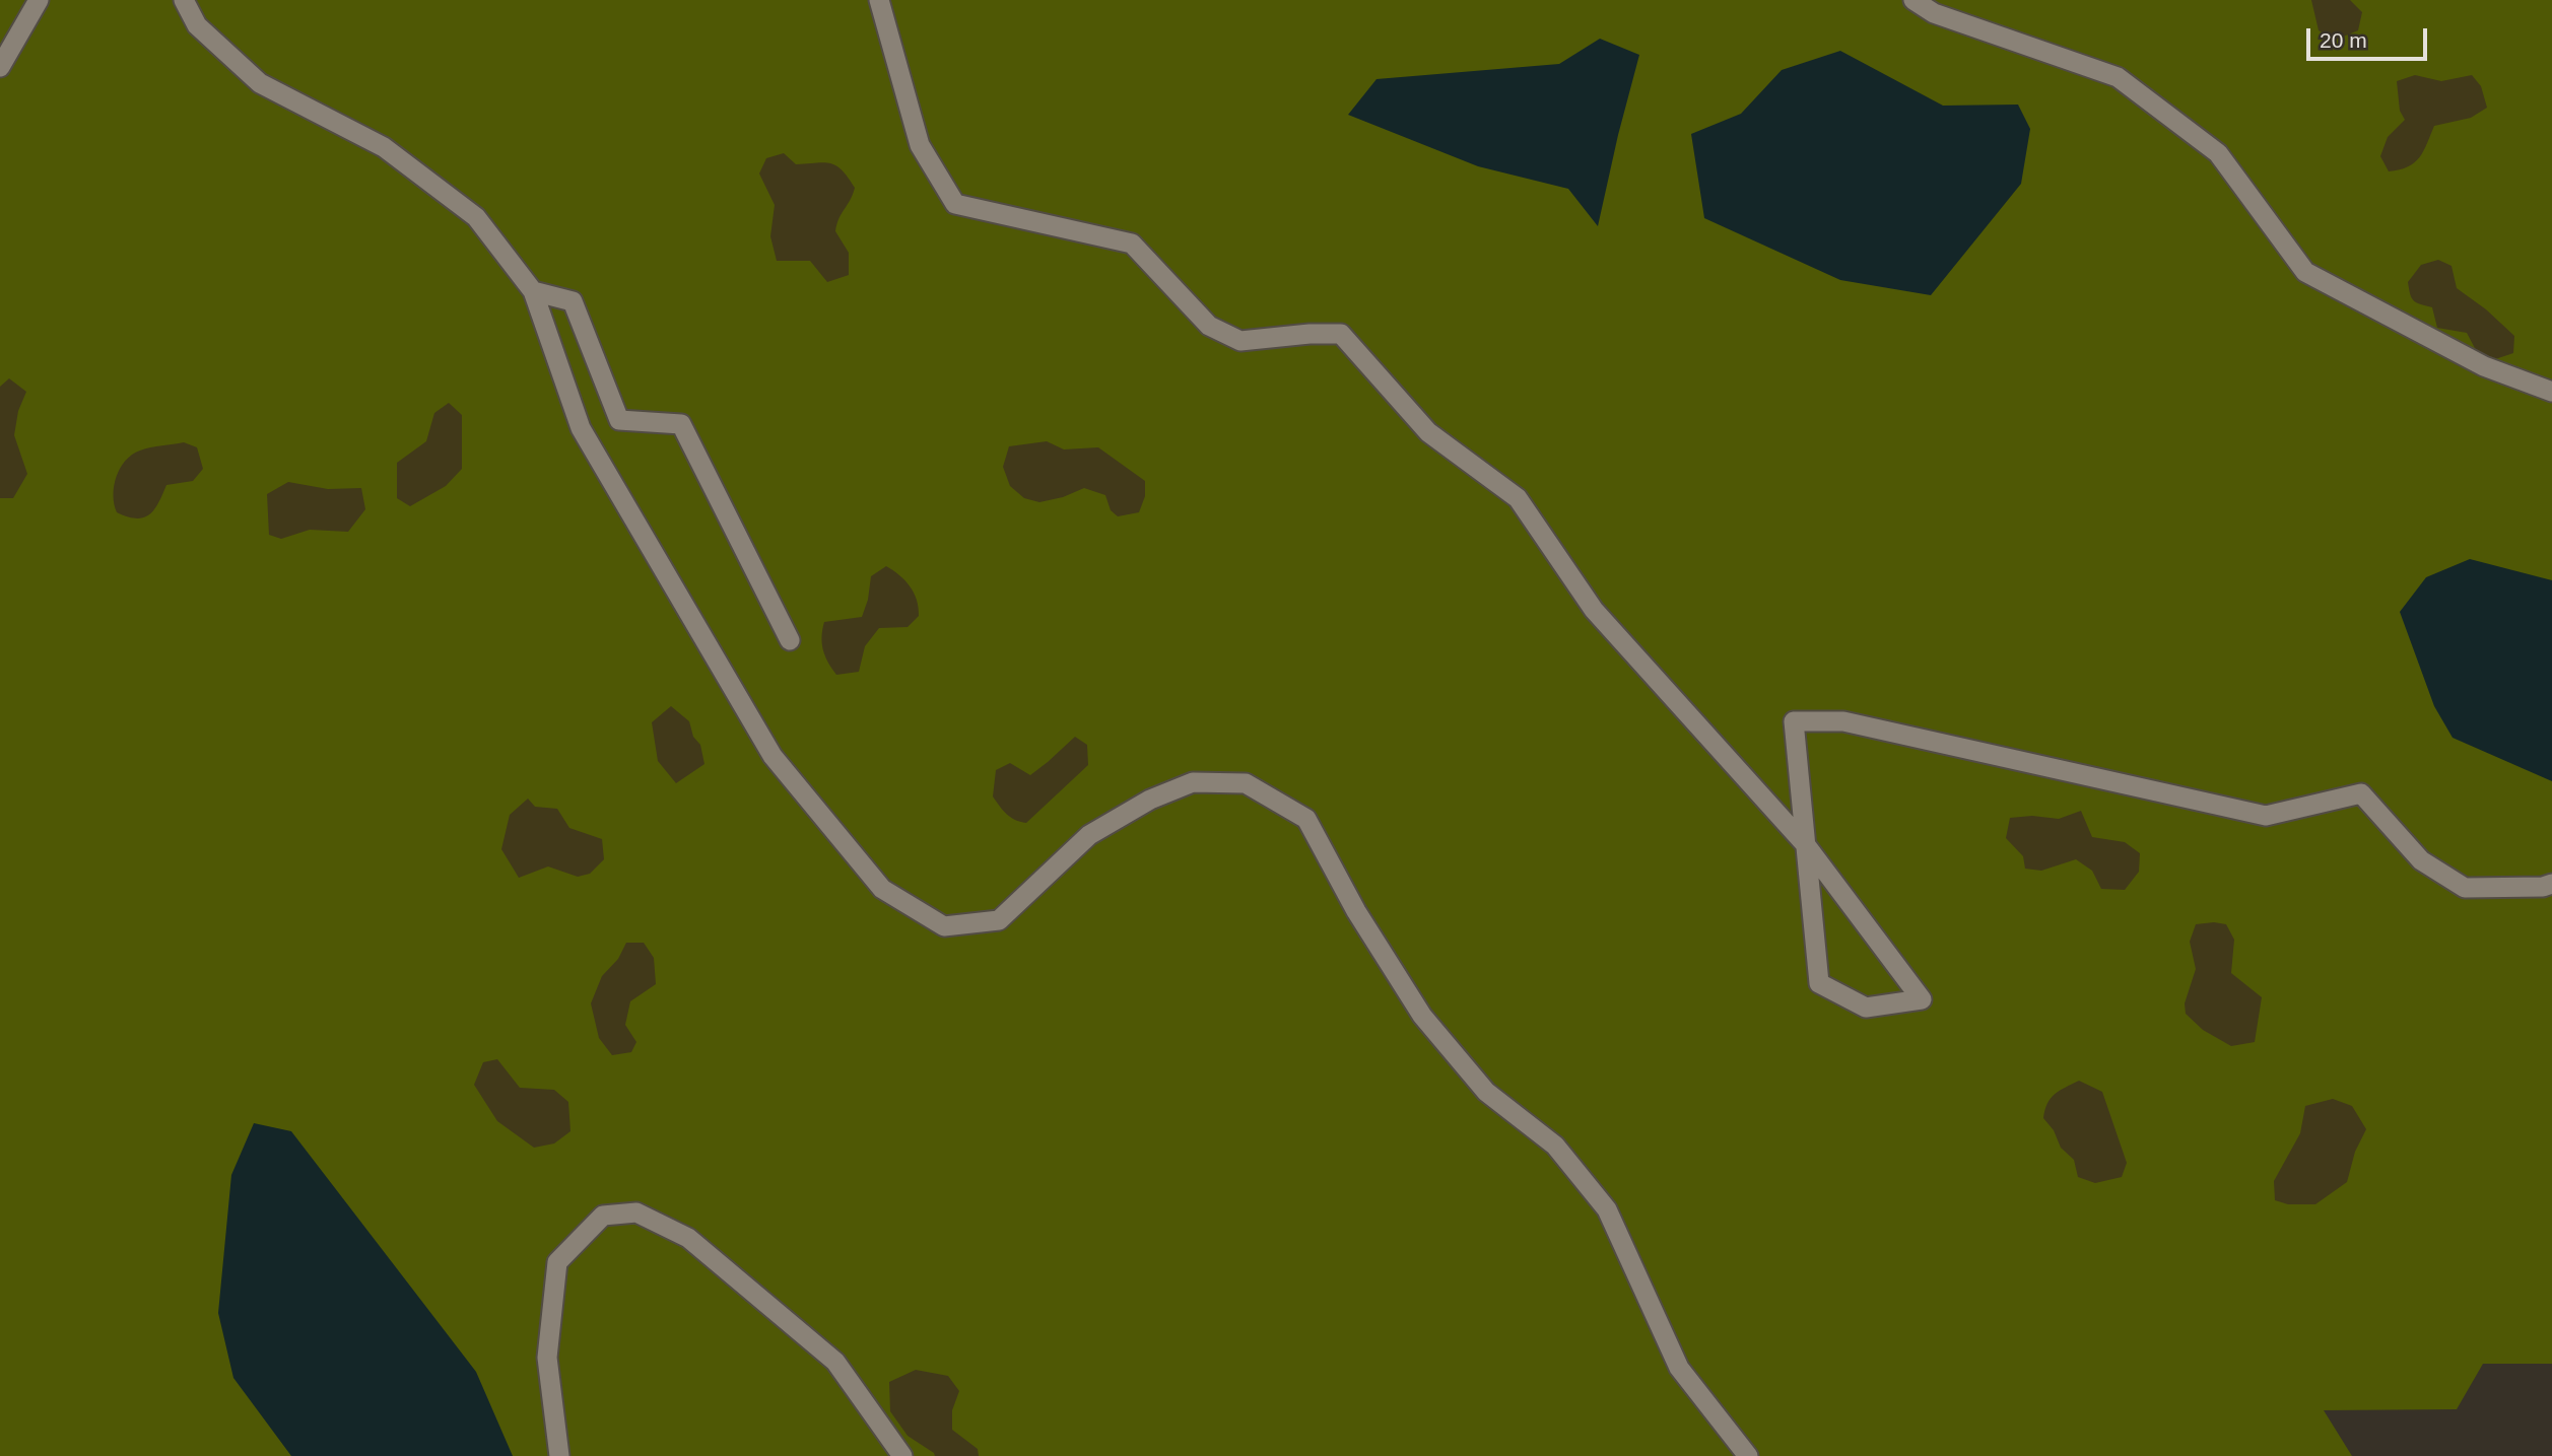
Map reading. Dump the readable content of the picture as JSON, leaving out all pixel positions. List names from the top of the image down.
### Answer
{
  "scale_bar": "20 m"
}
